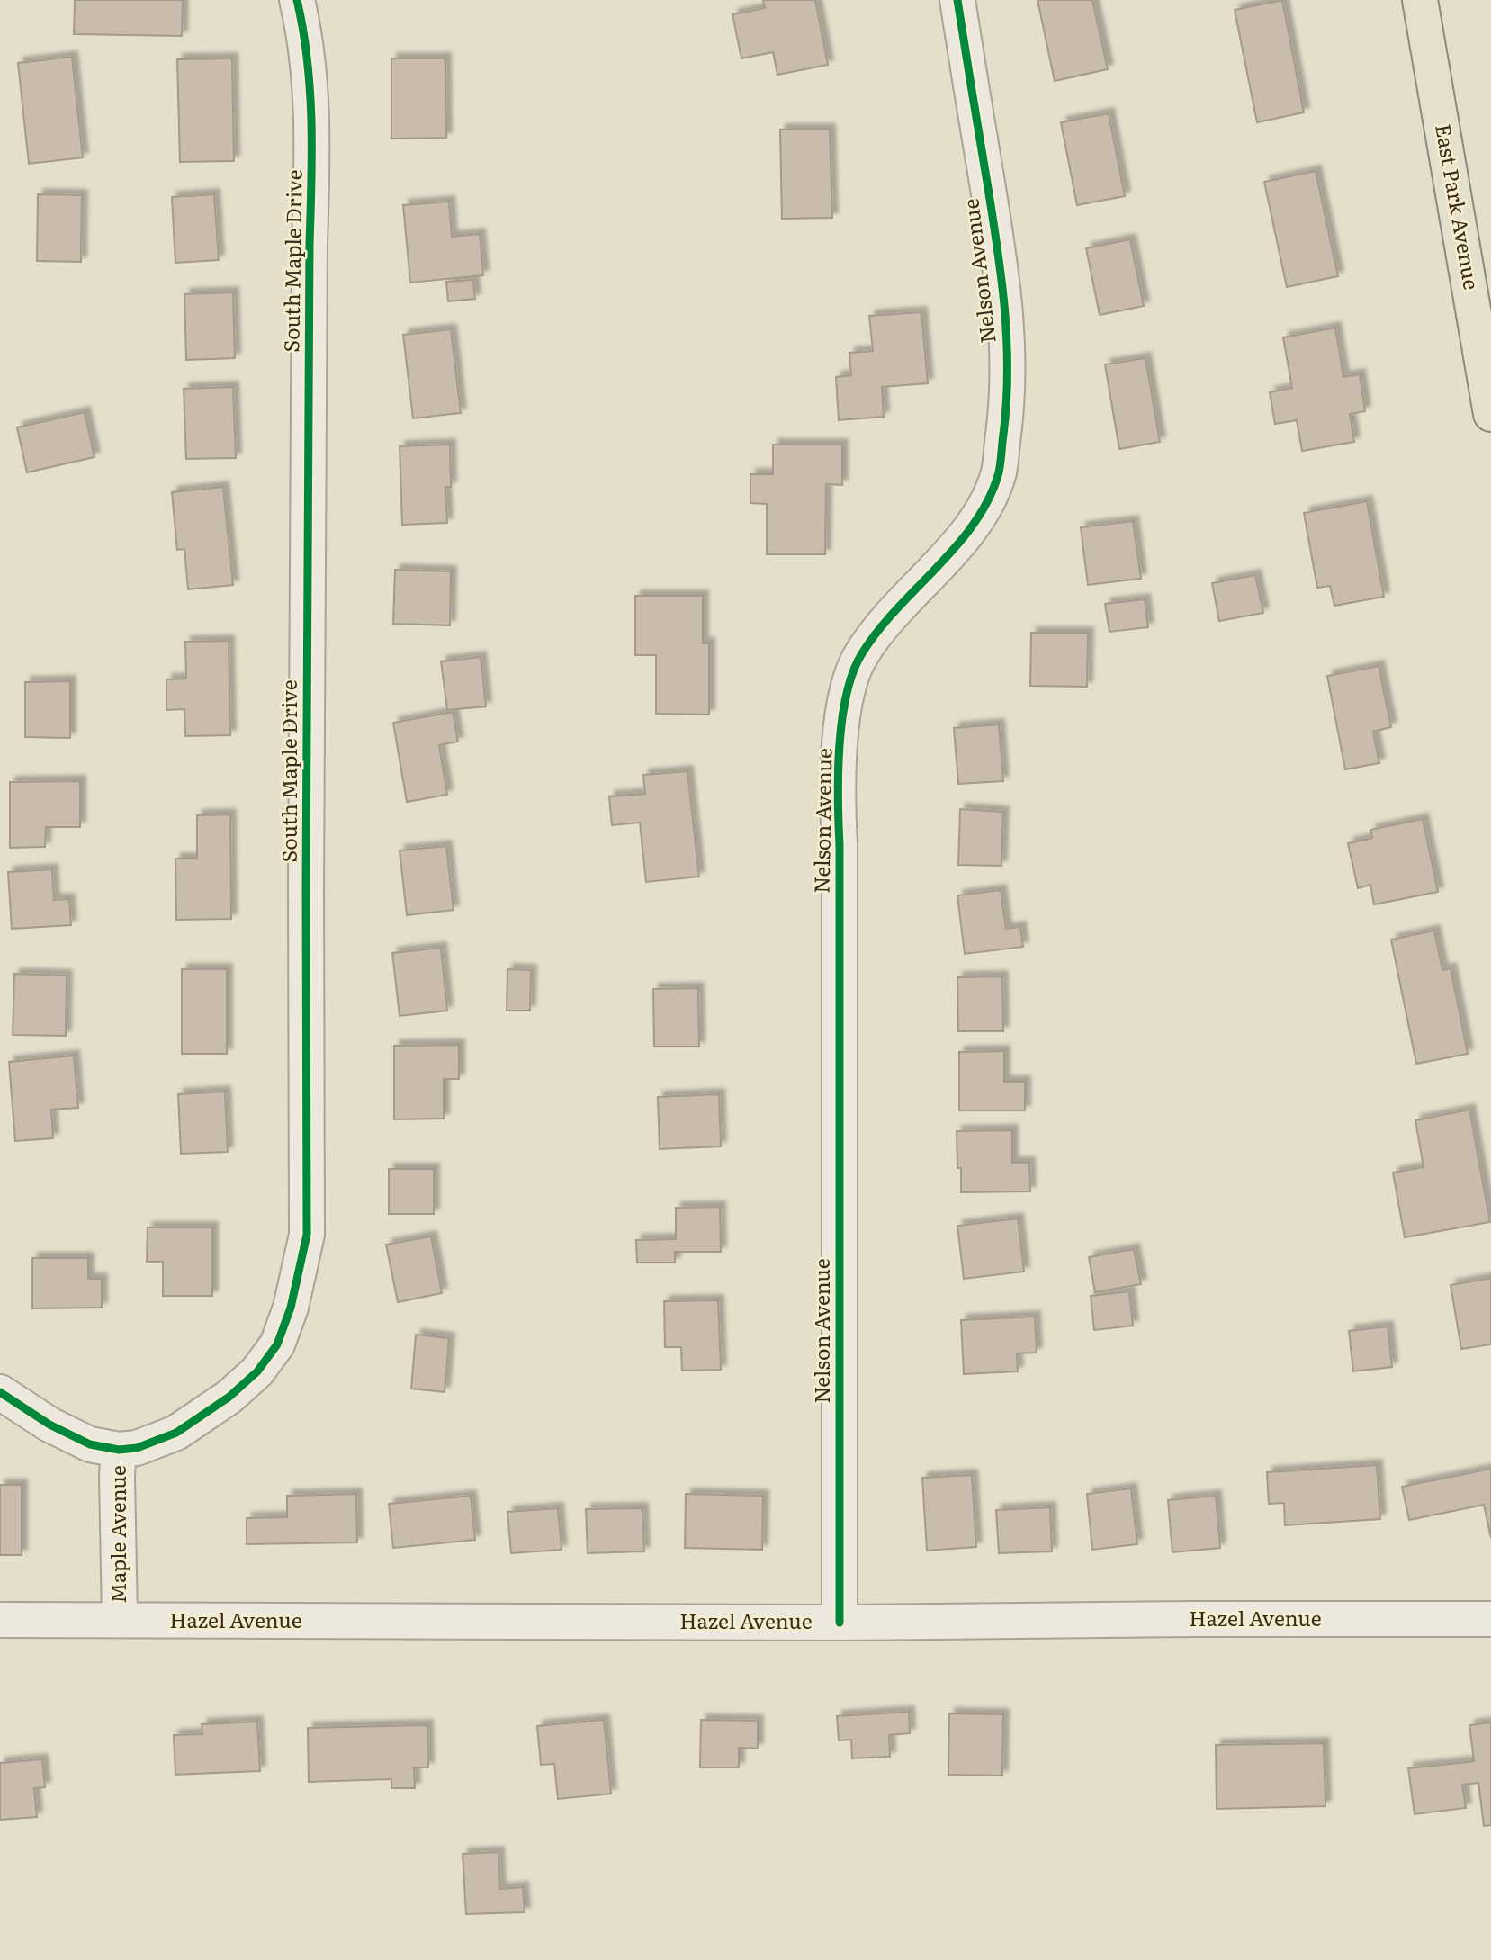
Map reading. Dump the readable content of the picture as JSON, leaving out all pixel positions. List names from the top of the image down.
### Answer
{
  "streets": {
    "main road": ["East Park Avenue"],
    "street": [
      "South Maple Drive",
      "Nelson Avenue",
      "Maple Avenue",
      "Hazel Avenue"
    ]
  },
  "crossings": [
    ["South Maple Drive", "Maple Avenue"],
    ["Nelson Avenue", "Hazel Avenue"],
    ["Maple Avenue", "Hazel Avenue"]
  ]
}
